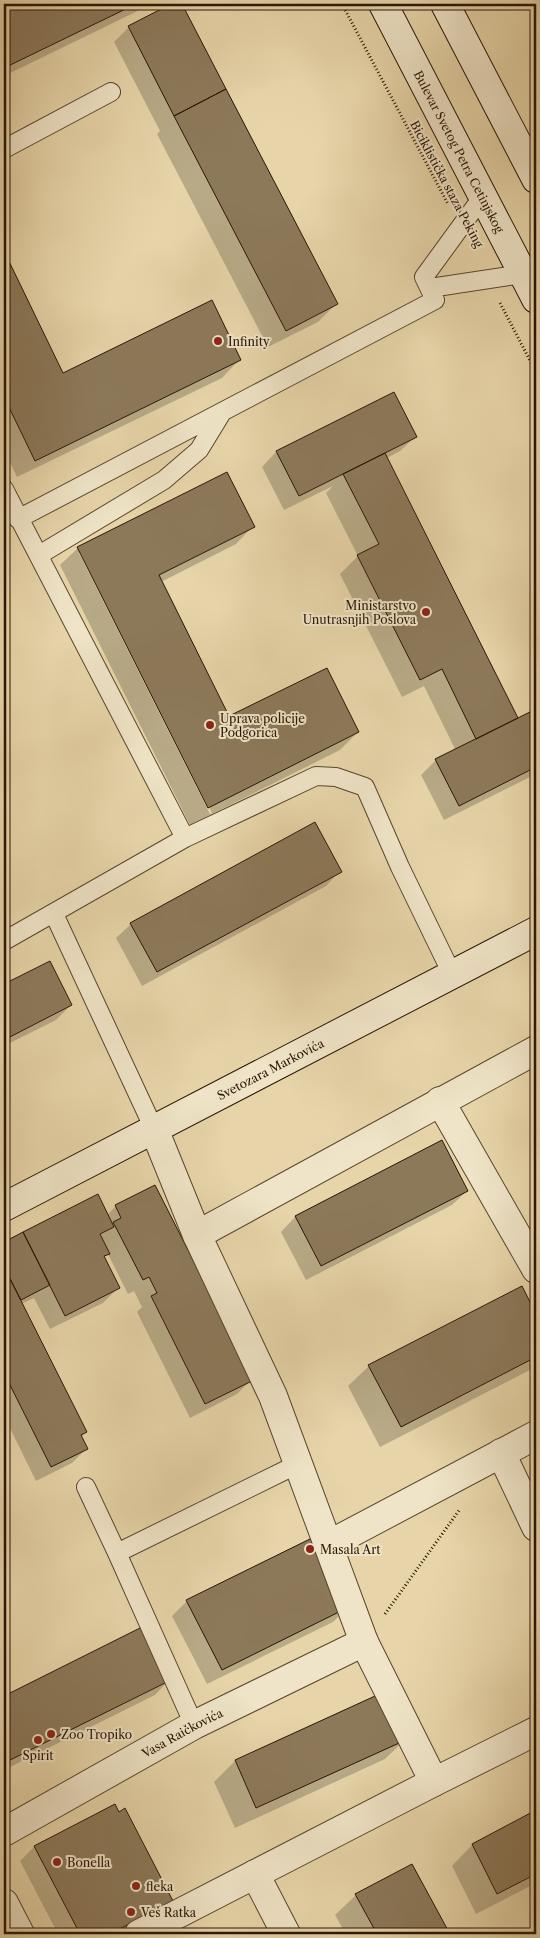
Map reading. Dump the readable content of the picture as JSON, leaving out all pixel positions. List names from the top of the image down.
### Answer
{
  "streets": {
    "street": ["Bulevar Svetog Petra Cetinjskog", "Svetozara Markovića", "Vasa Raičkovića"],
    "path": ["Biciklistička staza Peking"]
  },
  "places": [
    "Infinity",
    "Ministarstvo Unutrasnjih Poslova",
    "Uprava policije Podgorica",
    "Masala Art",
    "Zoo Tropiko",
    "Spirit",
    "Bonella",
    "fleka",
    "Veš Ratka"
  ]
}
